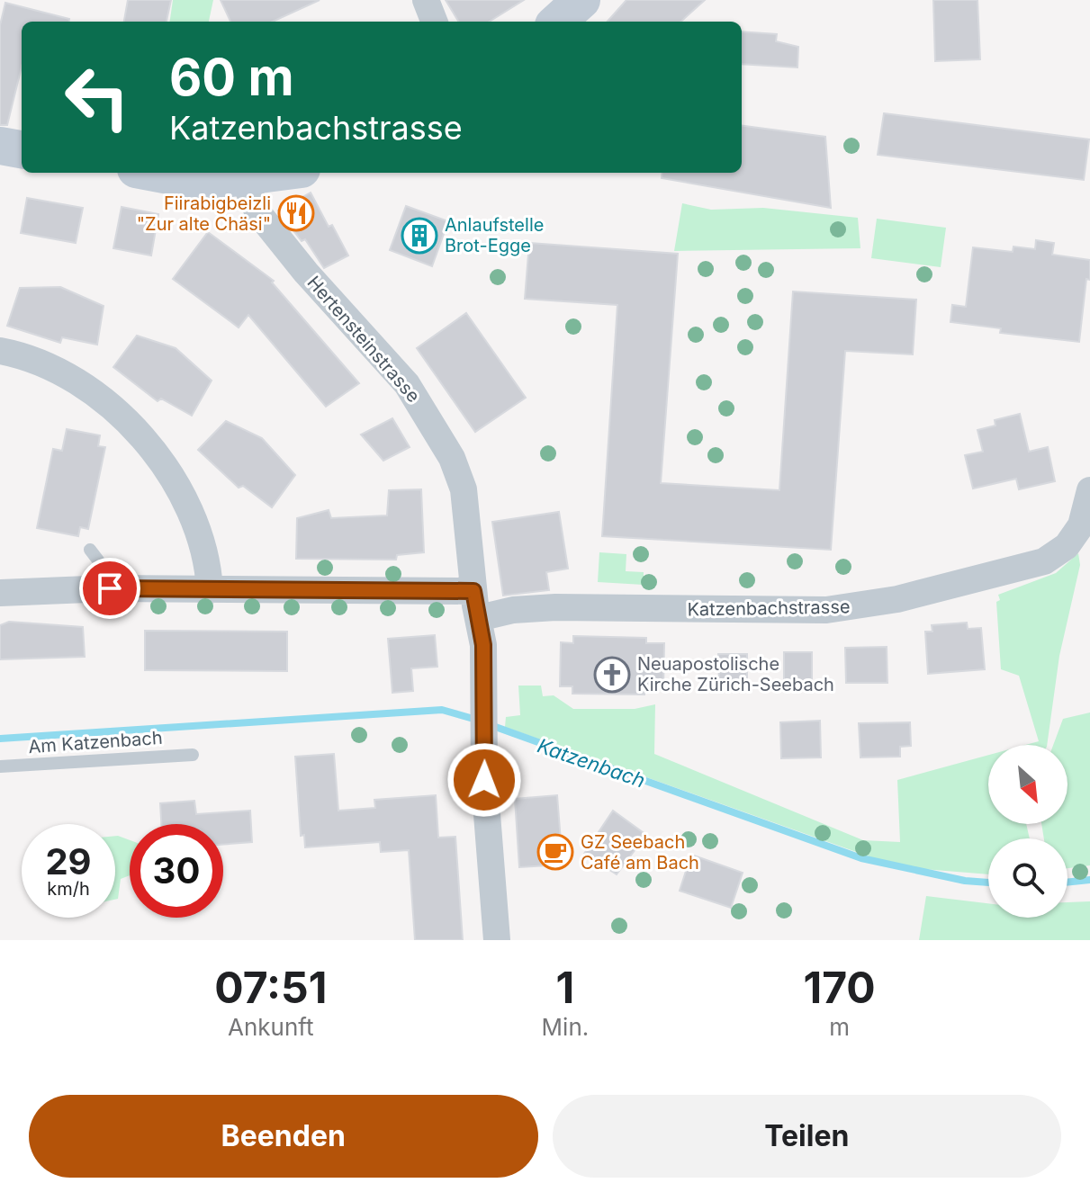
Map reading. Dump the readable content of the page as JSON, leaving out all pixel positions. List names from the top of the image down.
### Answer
{
  "streets": {
    "street": ["Hertensteinstrasse", "Katzenbachstrasse"],
    "lane": ["Am Katzenbach"]
  },
  "crossings": [
    ["Hertensteinstrasse", "Katzenbachstrasse"]
  ],
  "water": ["Katzenbach"],
  "places": {
    "restaurant": ["Fiirabigbeizli \"Zur alte Chäsi\""],
    "building": ["Anlaufstelle Brot-Egge"],
    "church": ["Neuapostolische Kirche Zürich-Seebach"],
    "cafe": ["GZ Seebach Café am Bach"]
  },
  "north": "bottom right",
  "page": {
    "turn": ["60 m", "Katzenbachstrasse"],
    "speed": "29 km/h",
    "limit": "30",
    "eta": [
      "07:51",
      "Ankunft",
      "1",
      "Min.",
      "170",
      "m"
    ],
    "buttons": ["Beenden", "Teilen"]
  }
}
